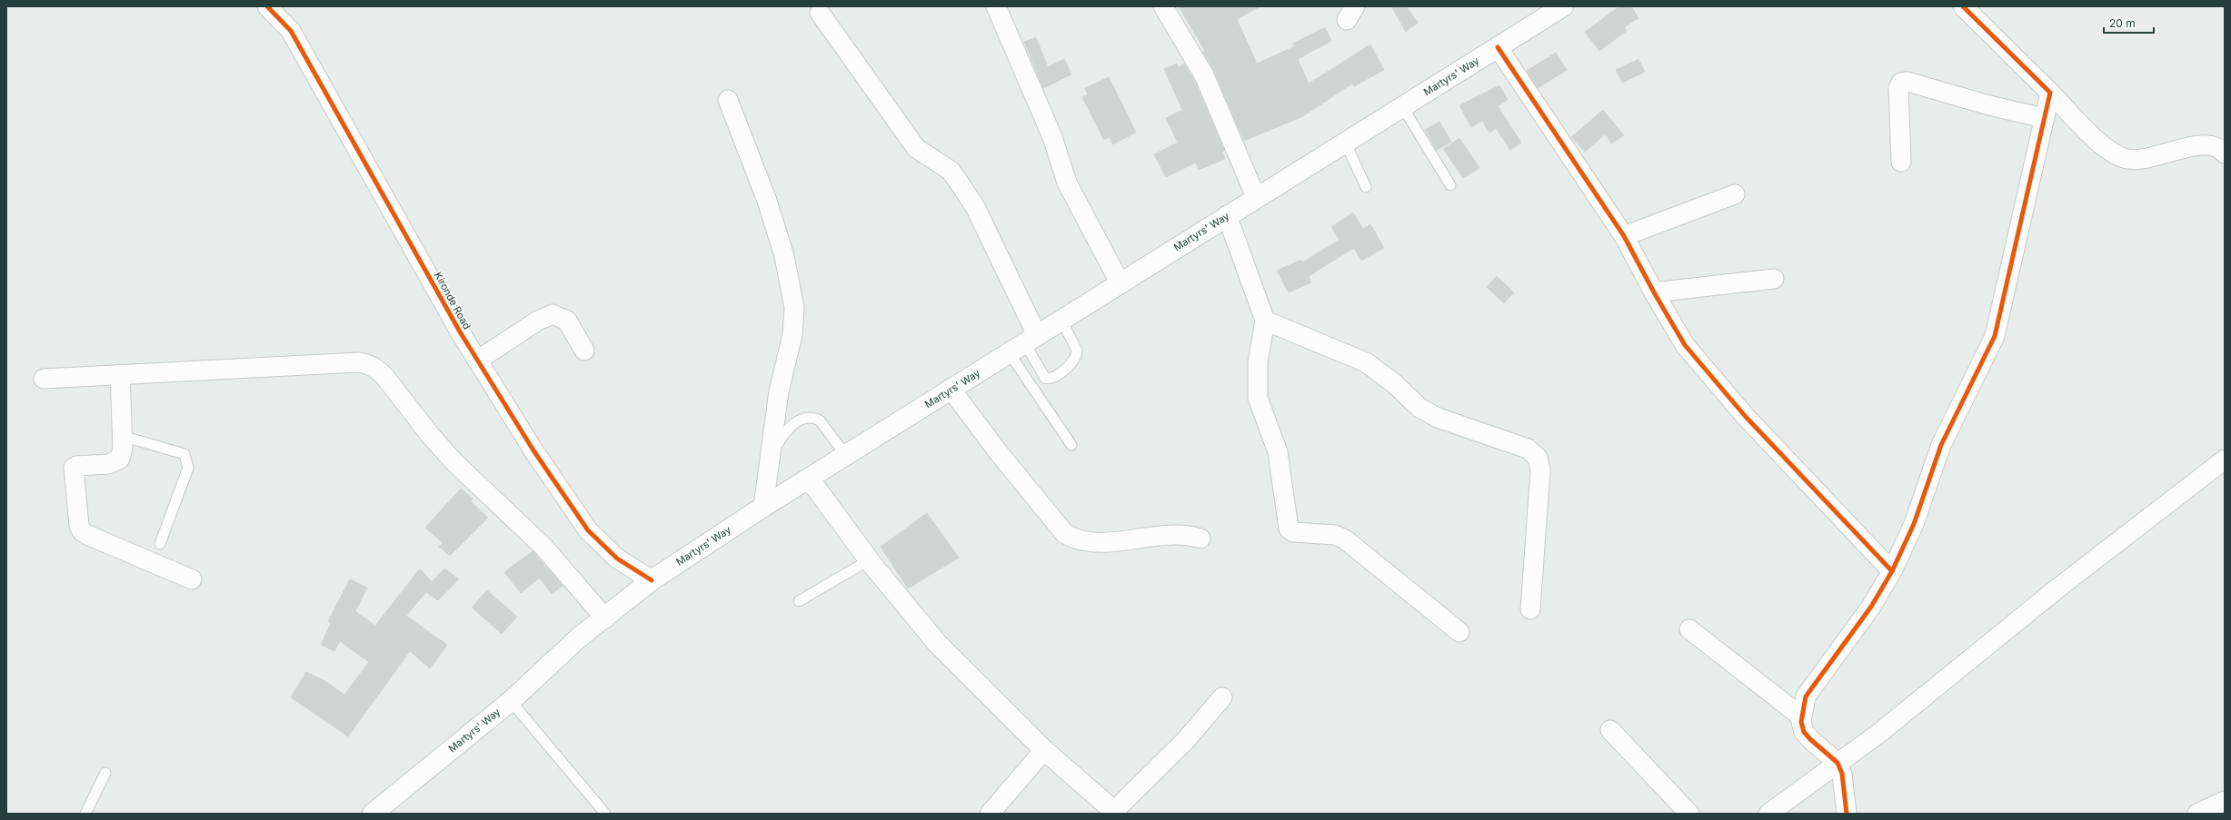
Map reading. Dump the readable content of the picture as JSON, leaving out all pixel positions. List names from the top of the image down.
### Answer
{
  "streets": {
    "main road": ["Martyrs' Way"],
    "street": ["Kironde Road"]
  },
  "crossings": [
    ["Martyrs' Way", "Kironde Road"]
  ],
  "scale_bar": "20 m"
}
